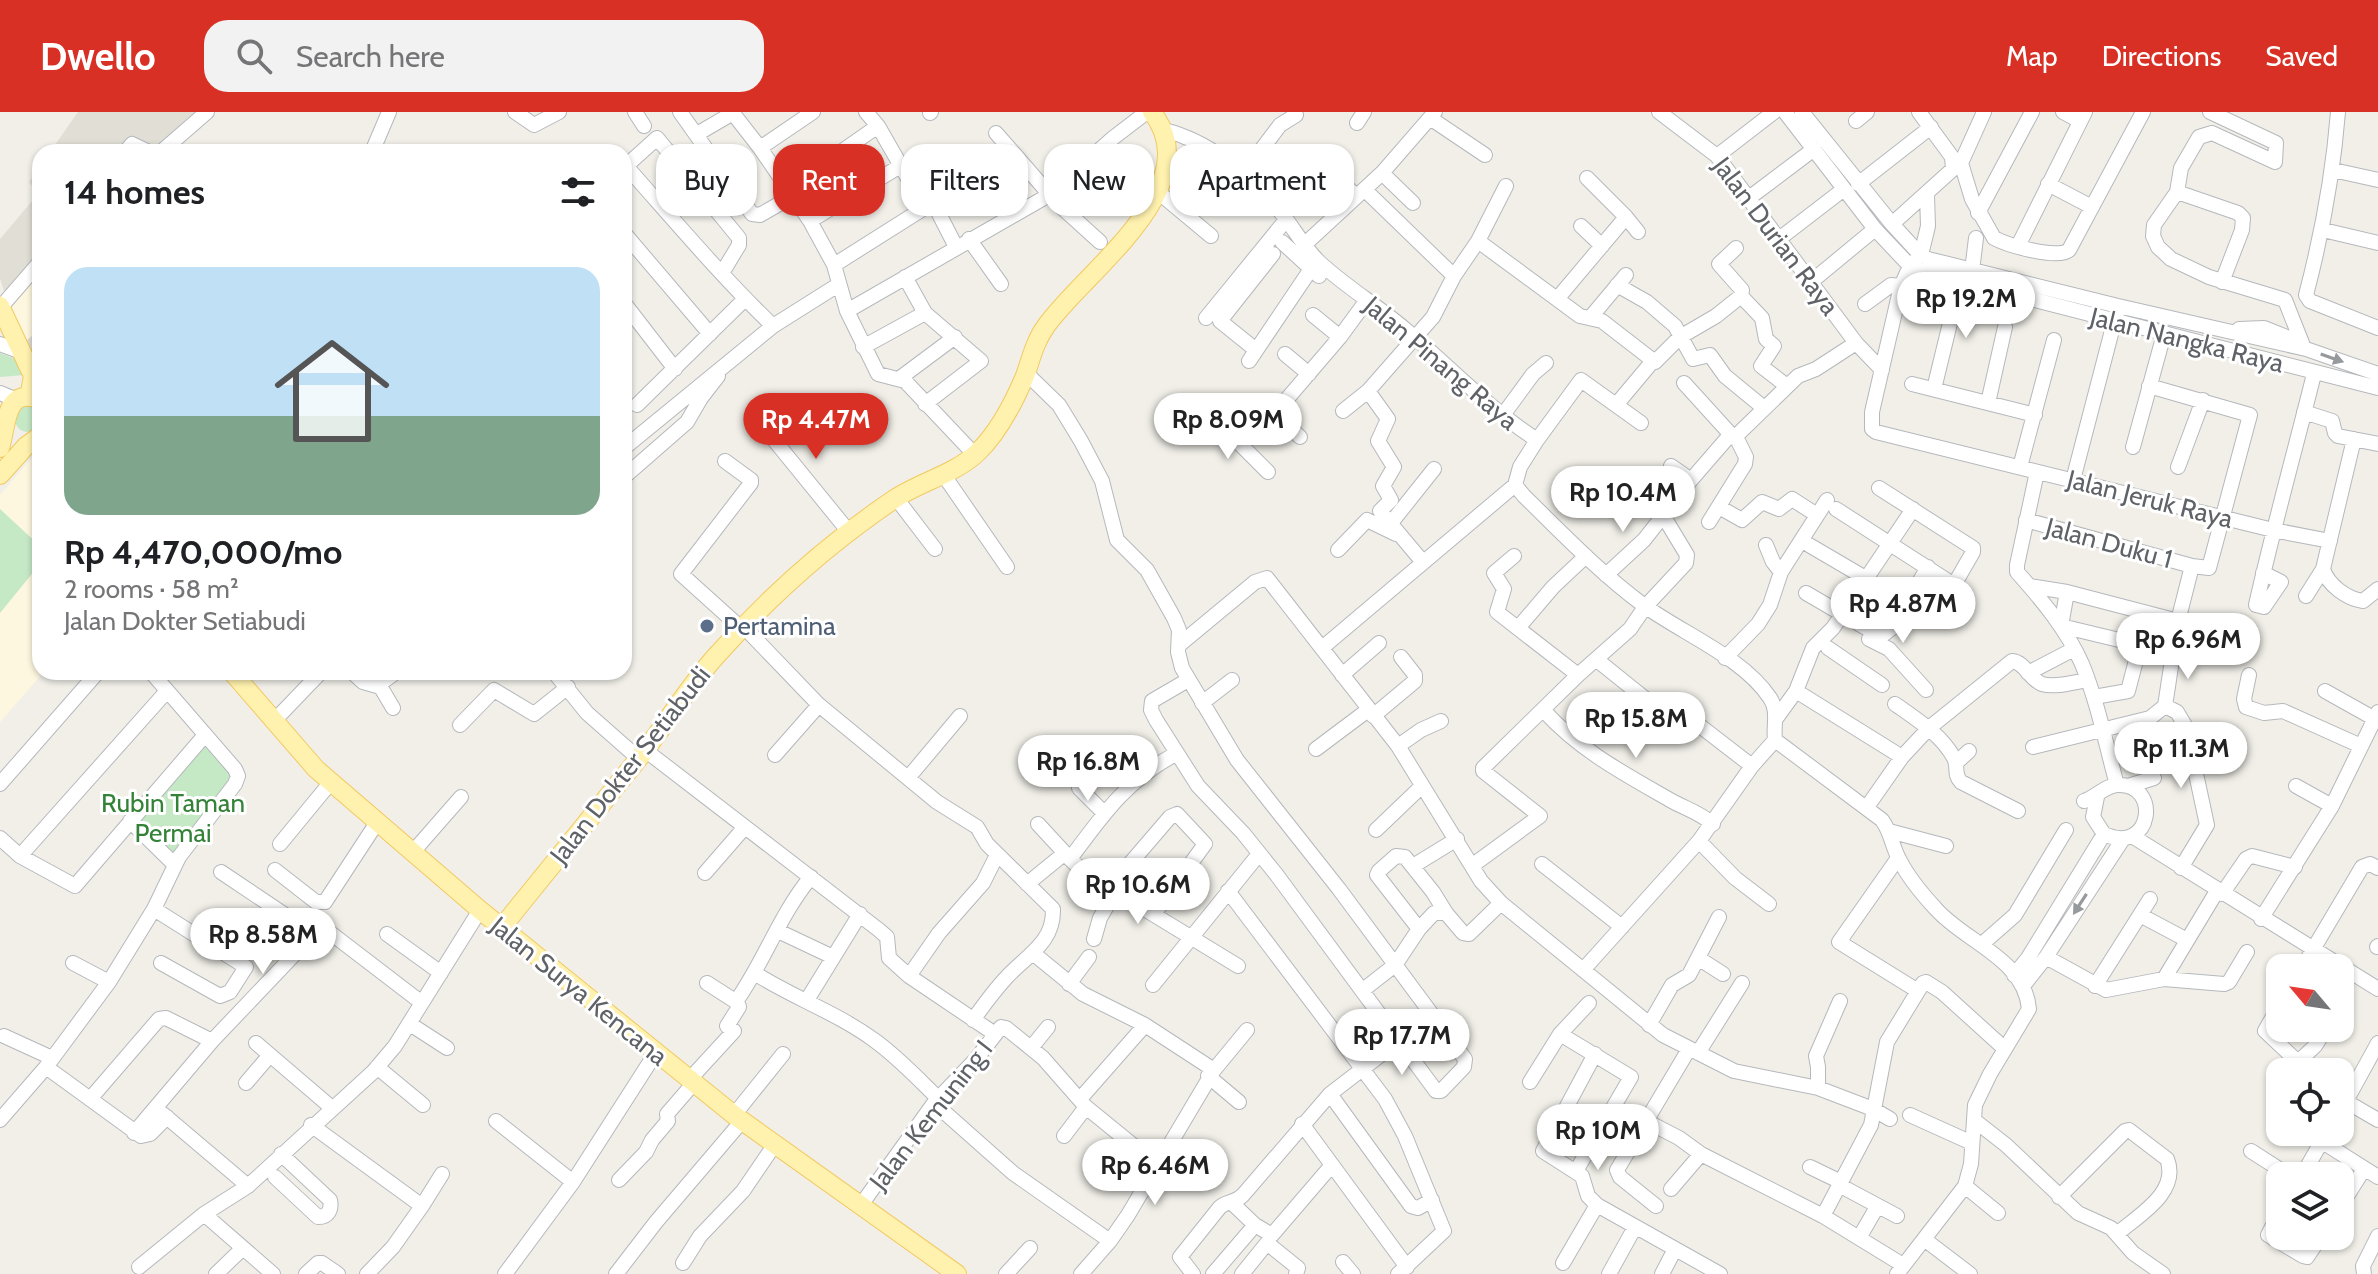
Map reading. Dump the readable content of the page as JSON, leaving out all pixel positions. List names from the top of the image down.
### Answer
{
  "streets": {
    "main road": ["Jalan Dokter Setiabudi", "Jalan Surya Kencana"],
    "street": [
      "Jalan Durian Raya",
      "Jalan Nangka Raya",
      "Jalan Pinang Raya",
      "Jalan Jeruk Raya",
      "Jalan Duku 1",
      "Jalan Kemuning I"
    ]
  },
  "crossings": [
    ["Jalan Durian Raya", "Jalan Jeruk Raya"],
    ["Jalan Pinang Raya", "Jalan Dokter Setiabudi"],
    ["Jalan Dokter Setiabudi", "Jalan Surya Kencana"],
    ["Jalan Surya Kencana", "Jalan Kemuning I"]
  ],
  "parks": ["Rubin Taman Permai"],
  "places": ["Pertamina"],
  "north": "top left",
  "page": {
    "header": "Dwello",
    "search": "Search here",
    "nav": ["Map", "Directions", "Saved"],
    "chip": [
      "Buy",
      "Rent",
      "Filters",
      "New",
      "Apartment"
    ],
    "heading": "14 homes",
    "list": [
      {
        "name": "Rp 4,470,000/mo",
        "note": "2 rooms · 58 m² · Jalan Dokter Setiabudi"
      }
    ],
    "price": [
      "Rp 19.2M",
      "Rp 4.47M",
      "Rp 8.09M",
      "Rp 10.4M",
      "Rp 4.87M",
      "Rp 6.96M",
      "Rp 15.8M",
      "Rp 11.3M",
      "Rp 16.8M",
      "Rp 10.6M",
      "Rp 8.58M",
      "Rp 17.7M",
      "Rp 10M",
      "Rp 6.46M"
    ]
  }
}
